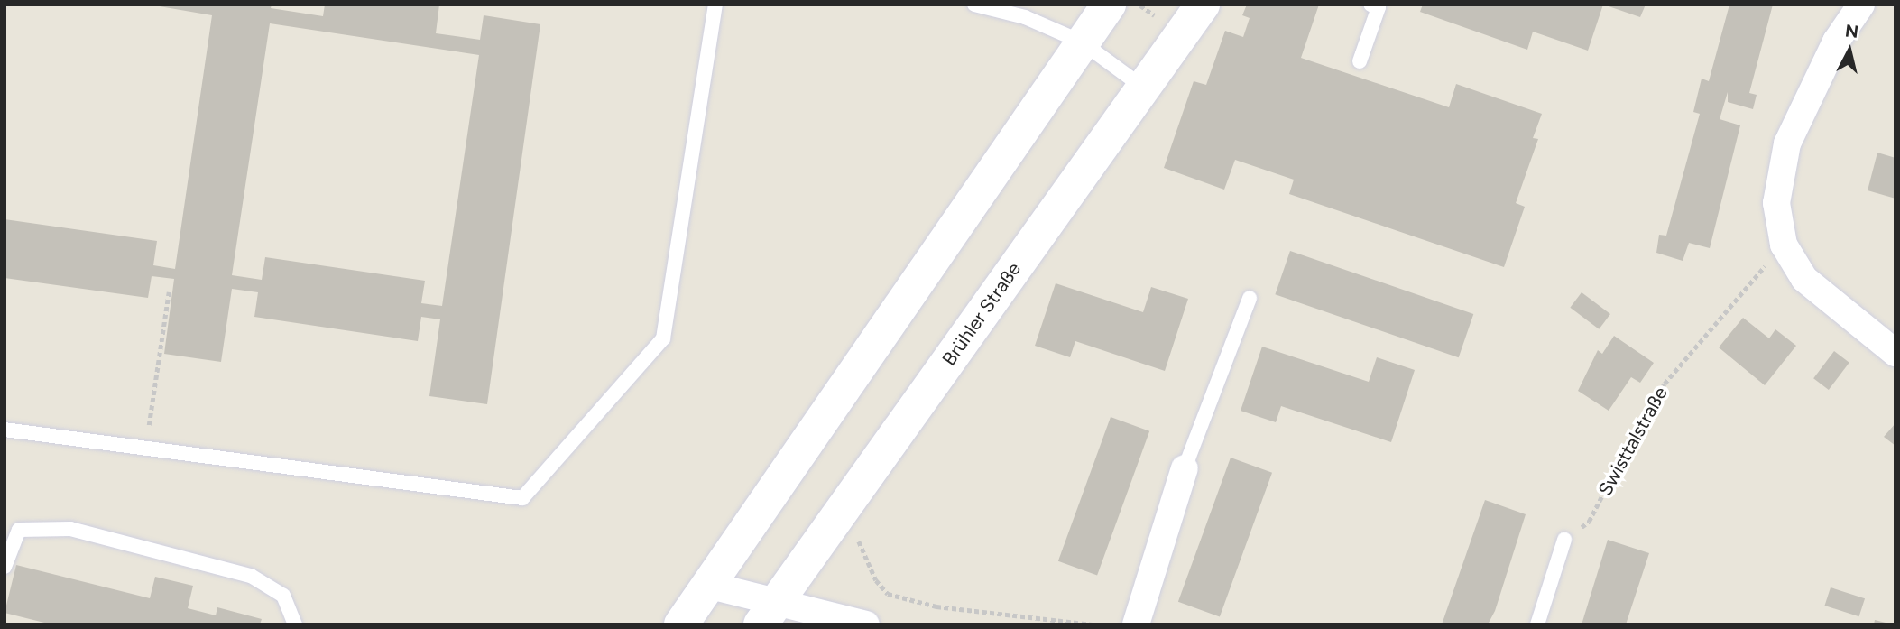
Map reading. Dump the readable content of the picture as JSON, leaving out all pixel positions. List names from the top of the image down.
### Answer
{
  "streets": {
    "main road": ["Brühler Straße"],
    "path": ["Swisttalstraße"]
  },
  "north": "top"
}
